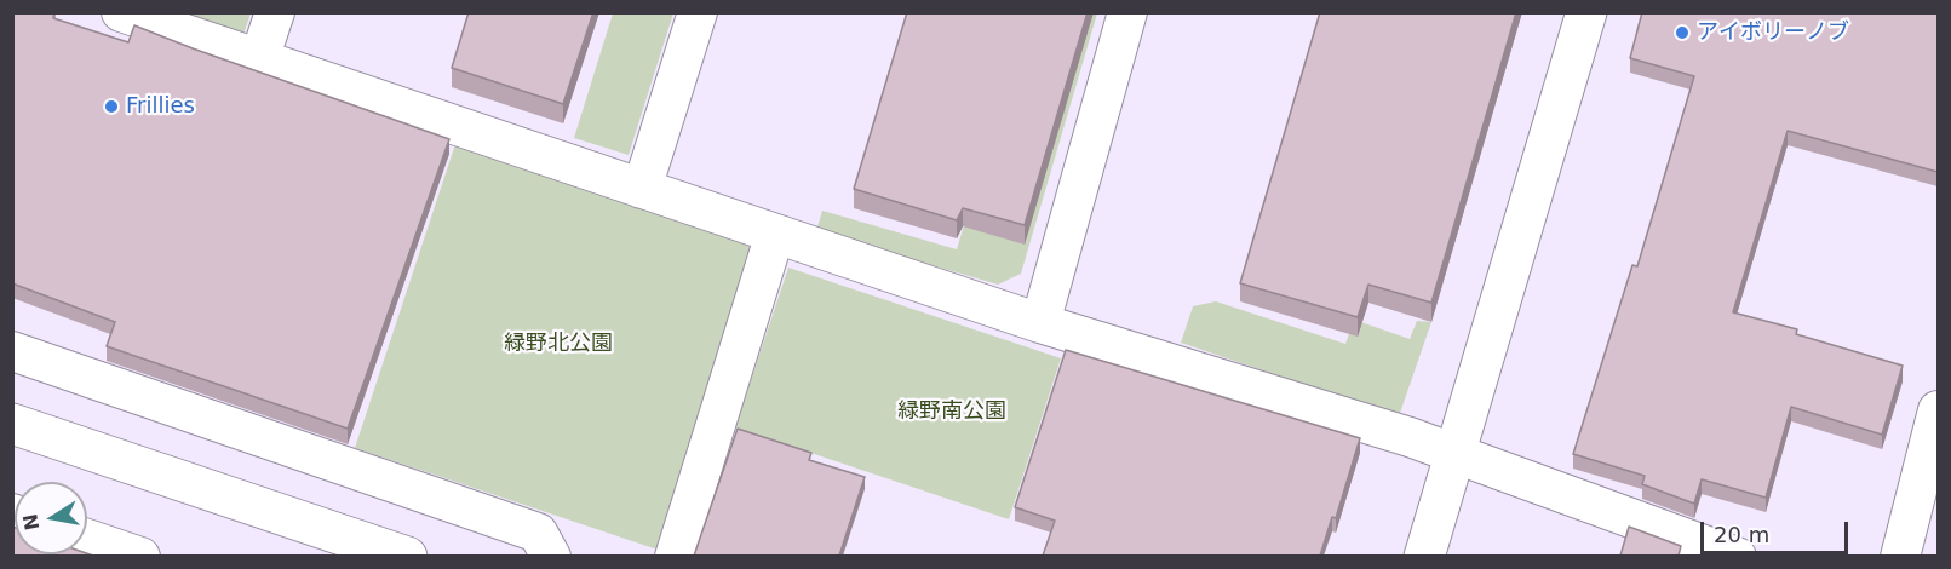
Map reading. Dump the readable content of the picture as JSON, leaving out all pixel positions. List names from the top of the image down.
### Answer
{
  "parks": ["緑野北公園", "緑野南公園"],
  "places": ["アイボリーノブ", "Frillies"],
  "scale_bar": "20 m",
  "north": "left"
}
